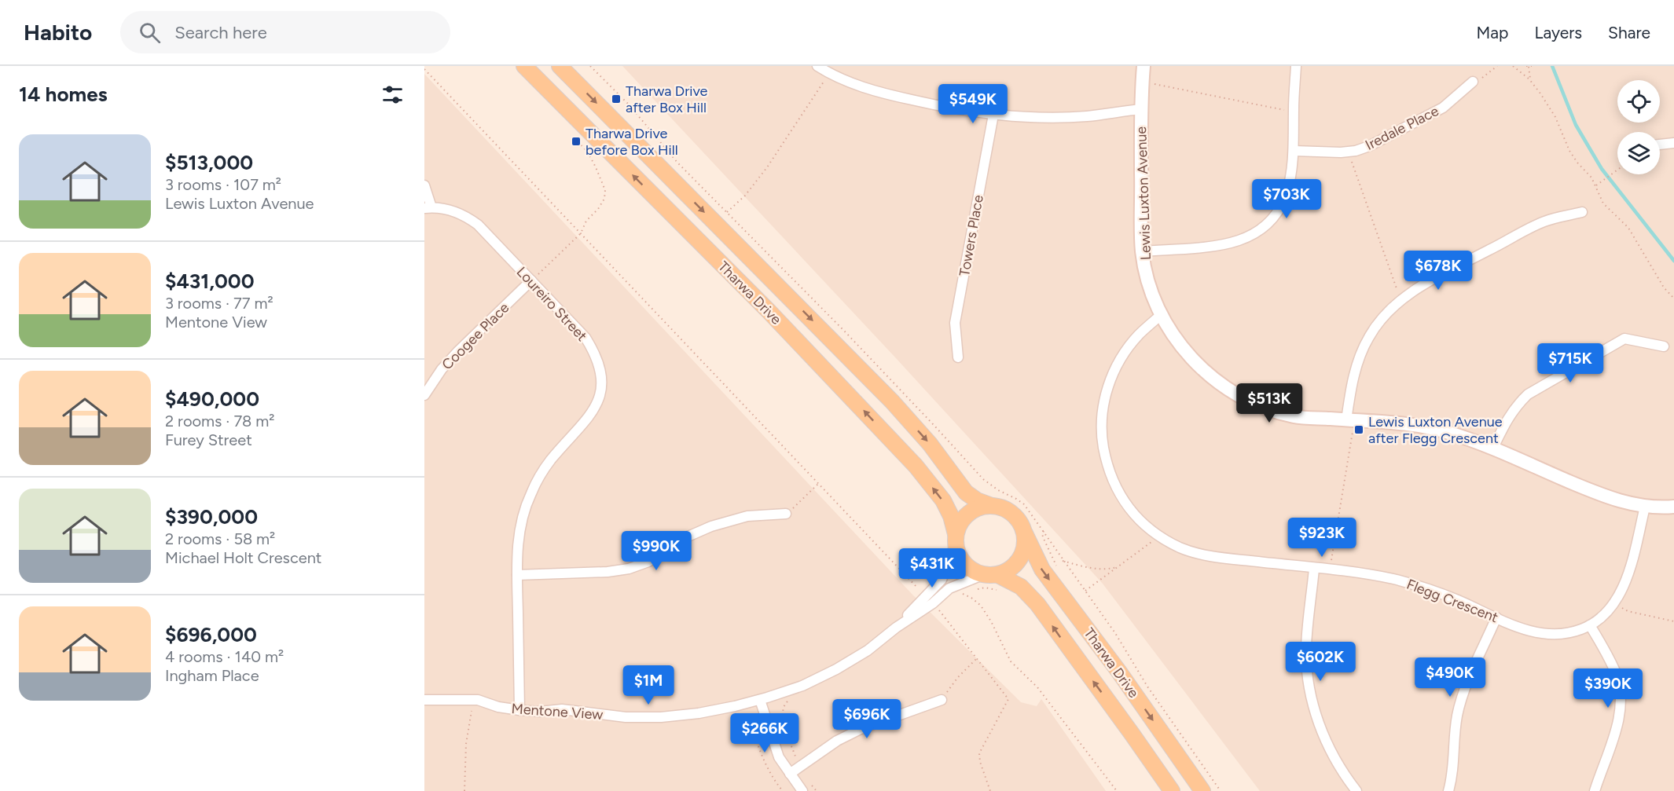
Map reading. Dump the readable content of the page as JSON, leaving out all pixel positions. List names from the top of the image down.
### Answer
{
  "streets": {
    "main road": ["Tharwa Drive"],
    "street": [
      "Iredale Place",
      "Lewis Luxton Avenue",
      "Towers Place",
      "Loureiro Street",
      "Coogee Place",
      "Flegg Crescent",
      "Mentone View"
    ]
  },
  "crossings": [
    ["Lewis Luxton Avenue", "Flegg Crescent"],
    ["Tharwa Drive", "Mentone View"],
    ["Loureiro Street", "Coogee Place"],
    ["Loureiro Street", "Mentone View"]
  ],
  "places": {
    "transit": ["Tharwa Drive after Box Hill", "Tharwa Drive before Box Hill", "Lewis Luxton Avenue after Flegg Crescent"]
  },
  "page": {
    "header": "Habito",
    "search": "Search here",
    "nav": ["Map", "Layers", "Share"],
    "heading": "14 homes",
    "price": [
      "$549K",
      "$703K",
      "$678K",
      "$715K",
      "$513K",
      "$923K",
      "$990K",
      "$431K",
      "$602K",
      "$490K",
      "$1M",
      "$390K",
      "$696K",
      "$266K"
    ],
    "list": [
      {
        "name": "$513,000",
        "note": "3 rooms · 107 m² · Lewis Luxton Avenue"
      },
      {
        "name": "$431,000",
        "note": "3 rooms · 77 m² · Mentone View"
      },
      {
        "name": "$490,000",
        "note": "2 rooms · 78 m² · Furey Street"
      },
      {
        "name": "$390,000",
        "note": "2 rooms · 58 m² · Michael Holt Crescent"
      },
      {
        "name": "$696,000",
        "note": "4 rooms · 140 m² · Ingham Place"
      }
    ]
  }
}
